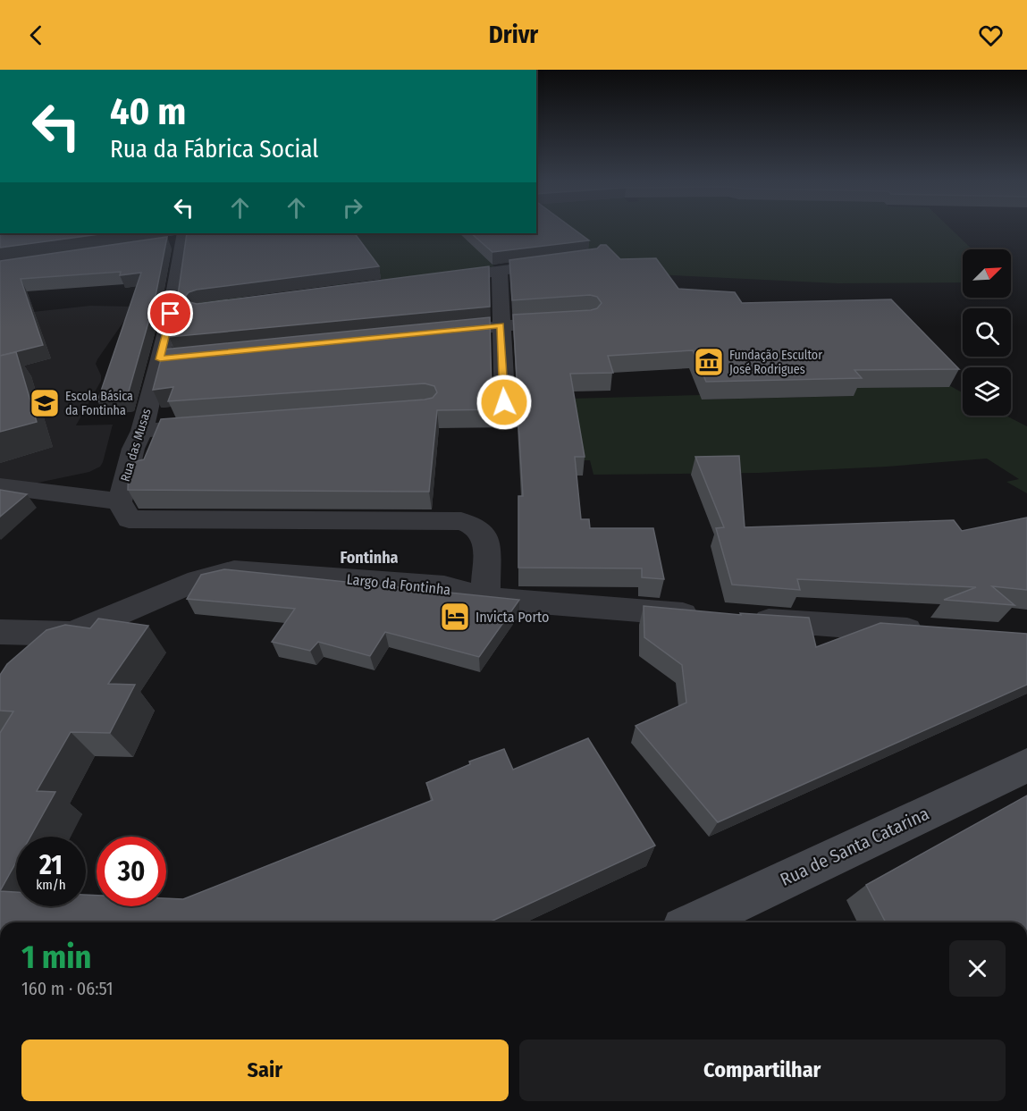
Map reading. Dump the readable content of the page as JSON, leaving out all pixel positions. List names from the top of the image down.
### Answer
{
  "streets": {
    "main road": ["Rua de Santa Catarina"],
    "street": ["Rua das Musas", "Largo da Fontinha"]
  },
  "districts": ["Fontinha"],
  "places": {
    "museum": ["Fundação Escultor José Rodrigues"],
    "school or university": ["Escola Básica da Fontinha"],
    "hotel": ["Invicta Porto"]
  },
  "north": "top right",
  "page": {
    "header": "Drivr",
    "turn": ["40 m", "Rua da Fábrica Social"],
    "speed": "21 km/h",
    "limit": "30",
    "heading": ["1 min", "160 m · 06:51"],
    "buttons": ["Sair", "Compartilhar"]
  }
}
